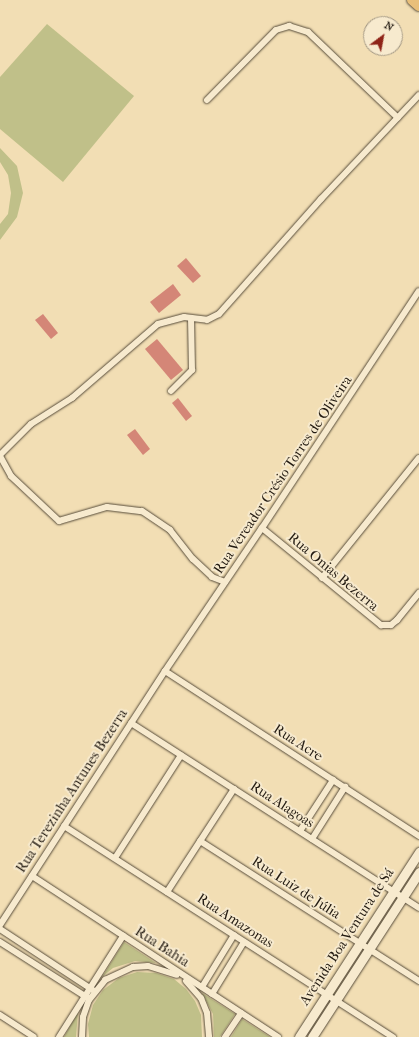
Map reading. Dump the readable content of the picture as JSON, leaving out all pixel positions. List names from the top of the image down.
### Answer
{
  "streets": {
    "street": [
      "Rua Vereador Crésio Torres de Oliveira",
      "Rua Onias Bezerra",
      "Rua Acre",
      "Rua Terezinha Antunes Bezerra",
      "Rua Alagoas",
      "Rua Luiz de Júlia",
      "Rua Amazonas",
      "Avenida Boa Ventura de Sá",
      "Rua Bahia"
    ]
  },
  "crossings": [
    ["Rua Vereador Crésio Torres de Oliveira", "Rua Onias Bezerra"],
    ["Rua Vereador Crésio Torres de Oliveira", "Rua Acre"],
    ["Rua Vereador Crésio Torres de Oliveira", "Rua Terezinha Antunes Bezerra"],
    ["Rua Acre", "Rua Terezinha Antunes Bezerra"],
    ["Rua Terezinha Antunes Bezerra", "Rua Alagoas"],
    ["Rua Terezinha Antunes Bezerra", "Rua Amazonas"],
    ["Rua Terezinha Antunes Bezerra", "Rua Bahia"],
    ["Rua Alagoas", "Avenida Boa Ventura de Sá"],
    ["Rua Luiz de Júlia", "Avenida Boa Ventura de Sá"],
    ["Rua Amazonas", "Avenida Boa Ventura de Sá"]
  ],
  "north": "top right"
}
